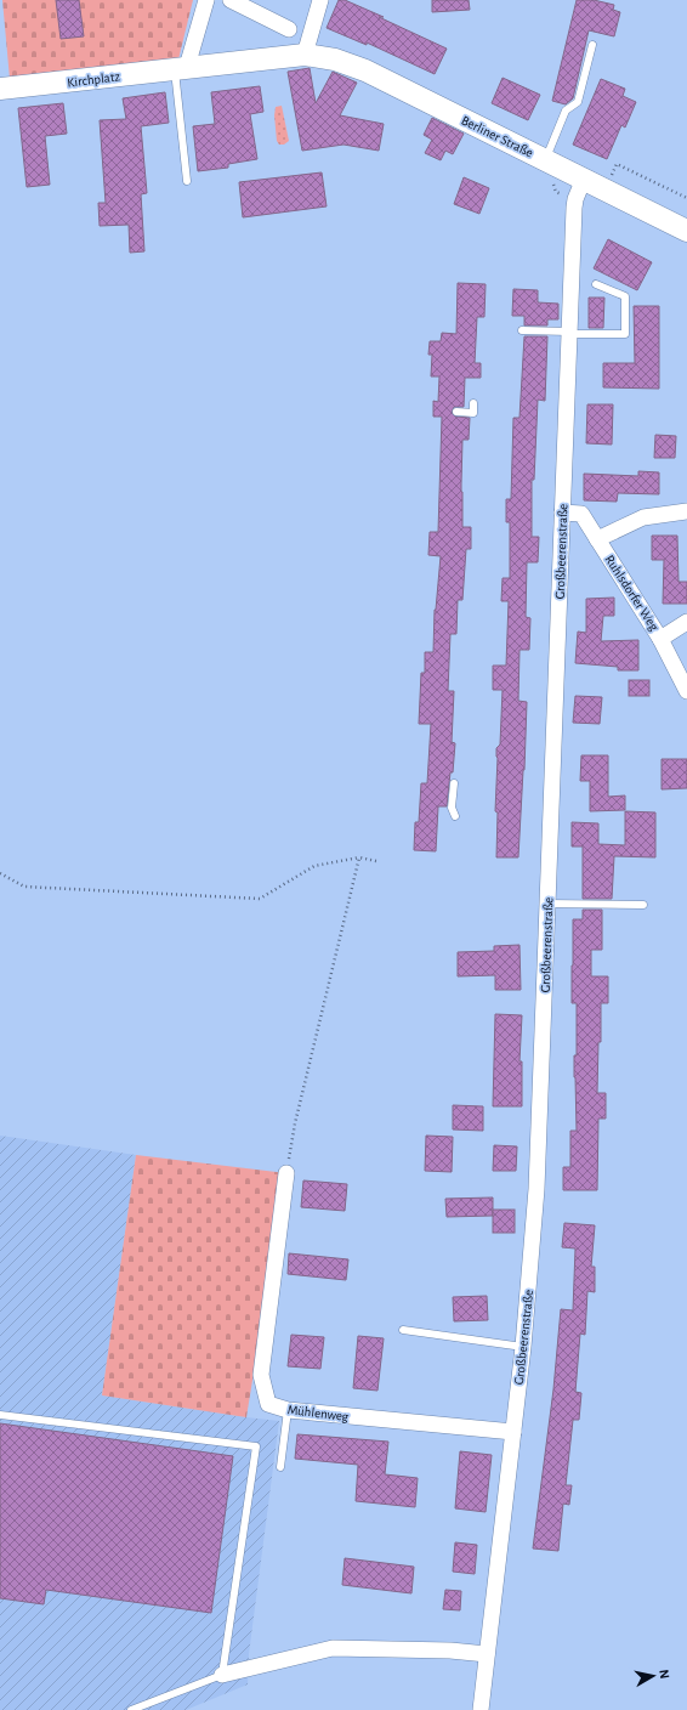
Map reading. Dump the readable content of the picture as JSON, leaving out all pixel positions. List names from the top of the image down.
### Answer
{
  "streets": {
    "main road": ["Kirchplatz", "Berliner Straße"],
    "street": ["Großbeerenstraße", "Ruhlsdorfer Weg", "Mühlenweg"]
  },
  "crossings": [
    ["Kirchplatz", "Berliner Straße"],
    ["Berliner Straße", "Großbeerenstraße"],
    ["Großbeerenstraße", "Ruhlsdorfer Weg"],
    ["Großbeerenstraße", "Mühlenweg"]
  ],
  "north": "right"
}
